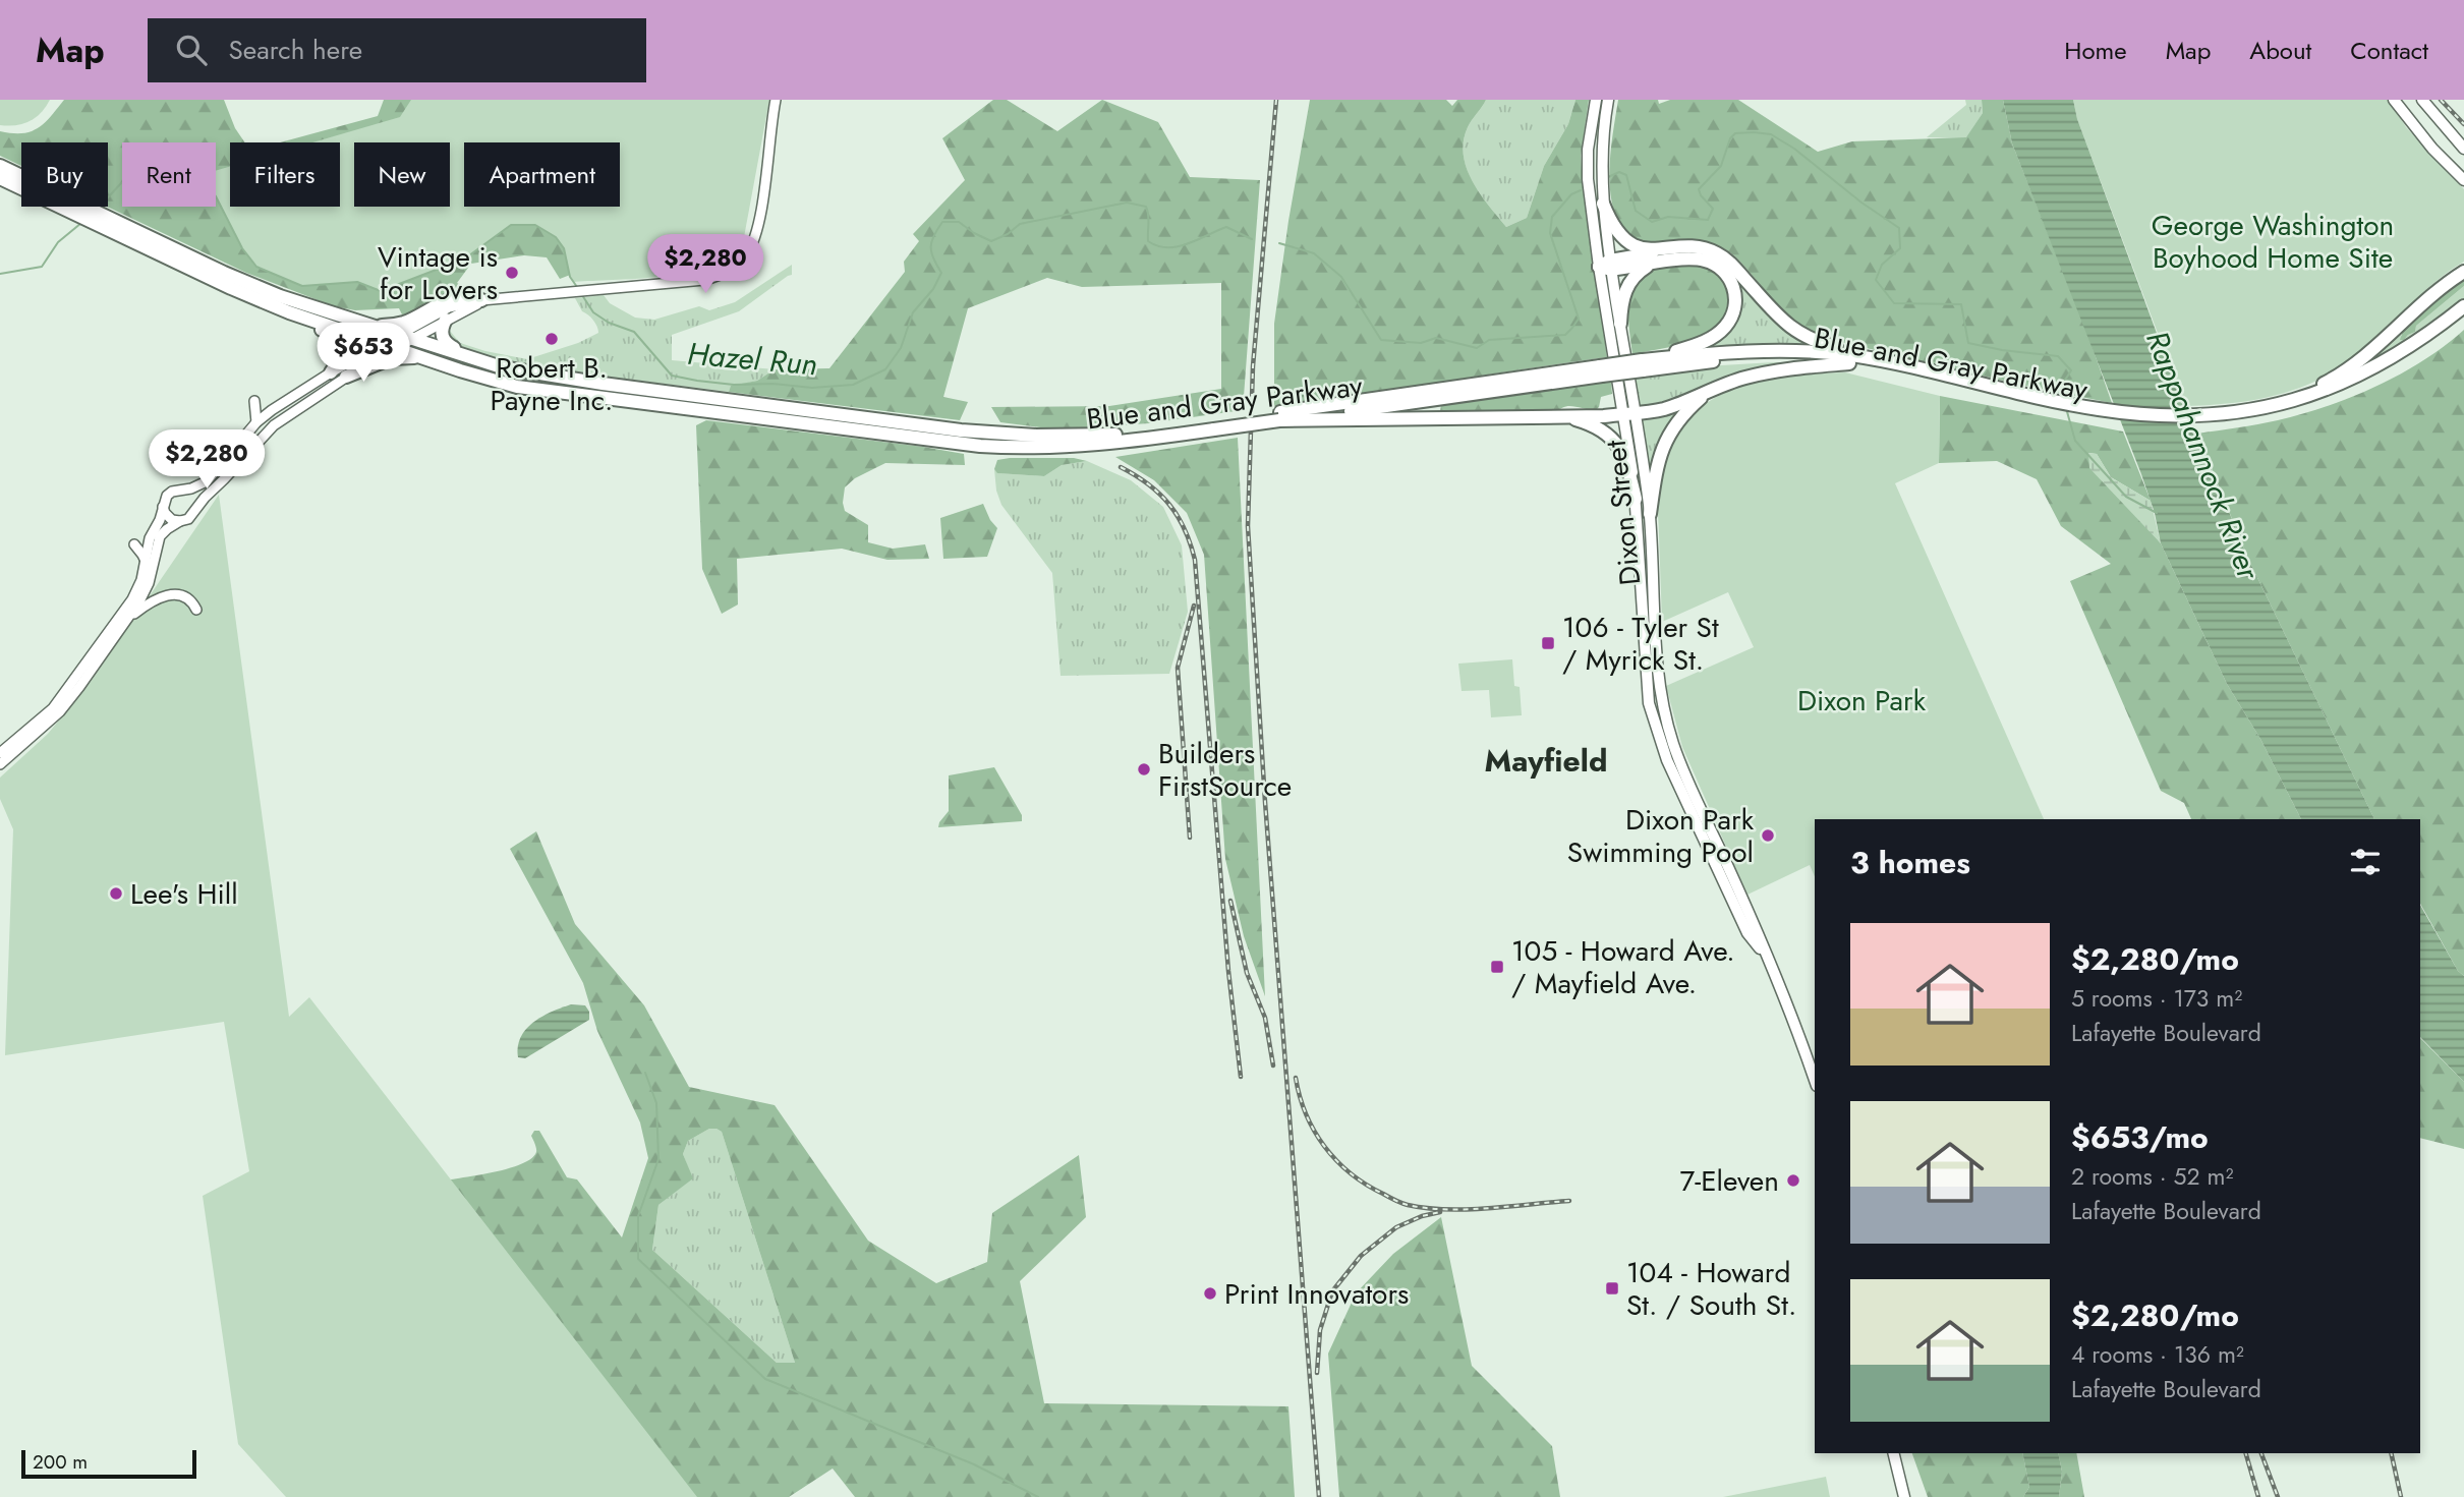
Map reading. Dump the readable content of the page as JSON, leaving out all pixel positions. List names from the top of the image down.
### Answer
{
  "streets": {
    "highway": ["Blue and Gray Parkway"],
    "main road": ["Dixon Street"]
  },
  "districts": ["Mayfield"],
  "water": ["Hazel Run", "Rappahannock River"],
  "parks": ["George Washington Boyhood Home Site", "Dixon Park"],
  "places": {
    "other": [
      "Vintage is for Lovers",
      "Robert B. Payne Inc.",
      "Builders FirstSource",
      "Dixon Park Swimming Pool",
      "Lee's Hill",
      "7-Eleven",
      "Print Innovators"
    ],
    "transit": ["106 - Tyler St / Myrick St.", "105 - Howard Ave. / Mayfield Ave.", "104 - Howard St. / South St."]
  },
  "scale_bar": "200 m",
  "page": {
    "header": "Map",
    "search": "Search here",
    "nav": [
      "Home",
      "Map",
      "About",
      "Contact"
    ],
    "chip": [
      "Buy",
      "Rent",
      "Filters",
      "New",
      "Apartment"
    ],
    "price": ["$2,280", "$653", "$2,280"],
    "heading": "3 homes",
    "list": [
      {
        "name": "$2,280/mo",
        "note": "5 rooms · 173 m² · Lafayette Boulevard"
      },
      {
        "name": "$653/mo",
        "note": "2 rooms · 52 m² · Lafayette Boulevard"
      },
      {
        "name": "$2,280/mo",
        "note": "4 rooms · 136 m² · Lafayette Boulevard"
      }
    ],
    "scale": "200 m"
  }
}
